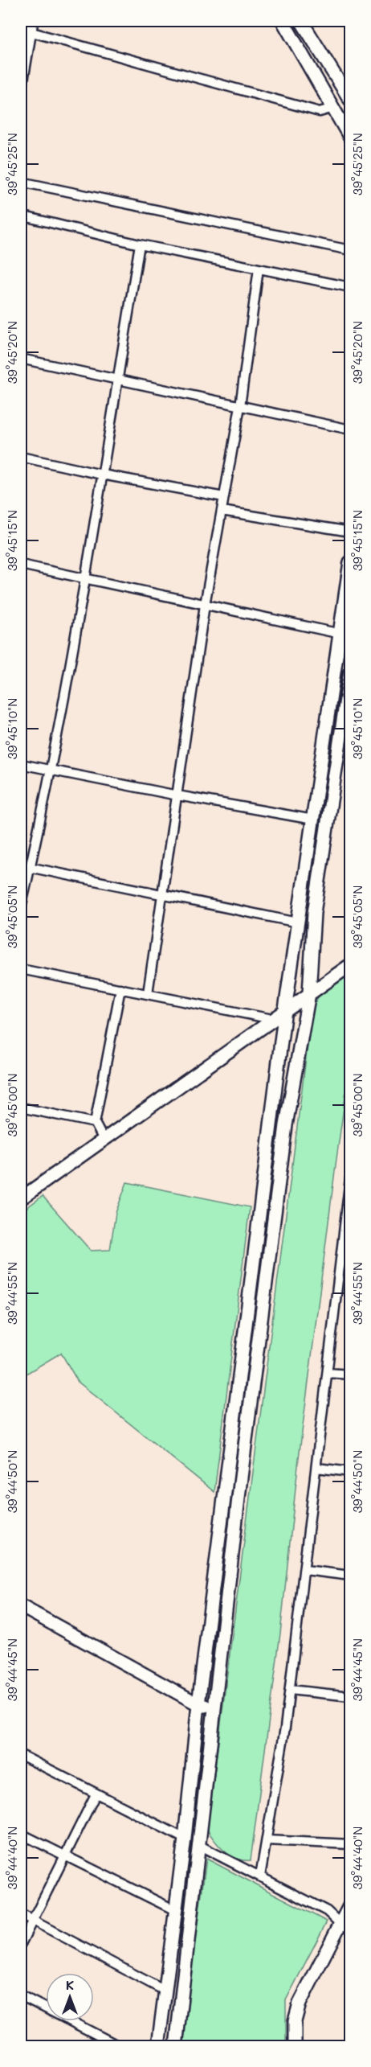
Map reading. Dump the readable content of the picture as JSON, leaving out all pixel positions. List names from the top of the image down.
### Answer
{
  "north": "top",
  "coordinates": [
    "39°45'25\"N",
    "39°45'20\"N",
    "39°45'15\"N",
    "39°45'10\"N",
    "39°45'05\"N",
    "39°45'00\"N",
    "39°44'55\"N",
    "39°44'50\"N",
    "39°44'45\"N",
    "39°44'40\"N"
  ]
}
